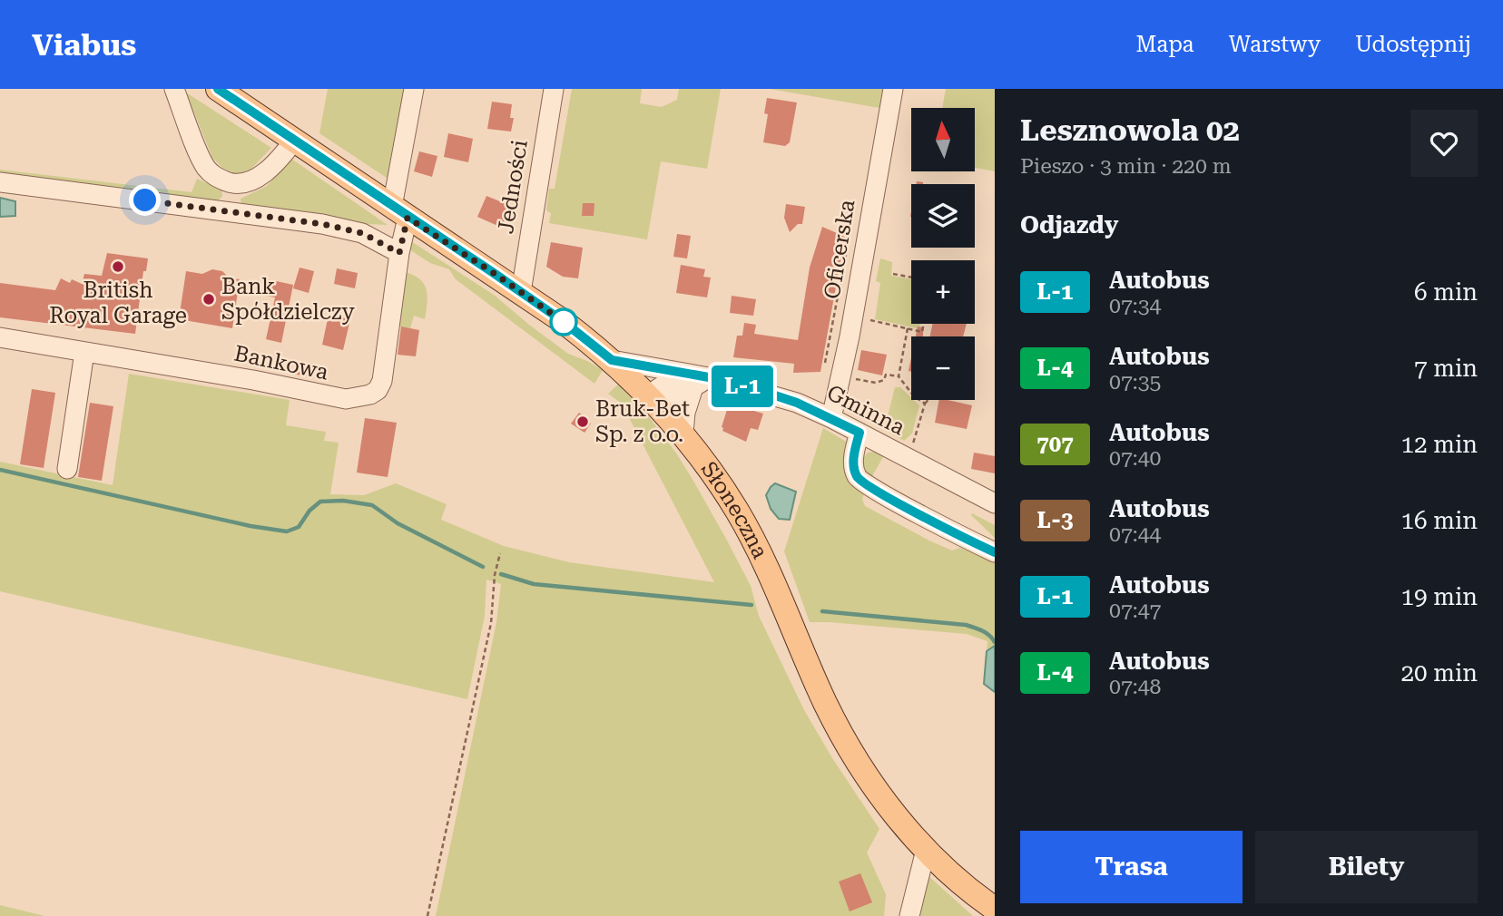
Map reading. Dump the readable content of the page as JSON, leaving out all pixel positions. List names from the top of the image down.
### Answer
{
  "streets": {
    "main road": ["Słoneczna"],
    "street": [
      "Jedności",
      "Oficerska",
      "Bankowa",
      "Gminna"
    ]
  },
  "crossings": [
    ["Jedności", "Słoneczna"],
    ["Oficerska", "Gminna"],
    ["Bankowa", "Słoneczna"],
    ["Gminna", "Słoneczna"]
  ],
  "places": ["British Royal Garage", "Bank Spółdzielczy", "Bruk-Bet Sp. z o.o."],
  "lines": ["bus line L-1"],
  "north": "top",
  "page": {
    "header": "Viabus",
    "nav": ["Mapa", "Warstwy", "Udostępnij"],
    "on_map": "L-1",
    "heading": [
      ["Lesznowola 02", "Pieszo · 3 min · 220 m"],
      "Odjazdy"
    ],
    "map_buttons": ["+", "−"],
    "list": [
      {
        "mark": "L-1",
        "name": "Autobus",
        "note": "07:34",
        "value": "6 min"
      },
      {
        "mark": "L-4",
        "name": "Autobus",
        "note": "07:35",
        "value": "7 min"
      },
      {
        "mark": "707",
        "name": "Autobus",
        "note": "07:40",
        "value": "12 min"
      },
      {
        "mark": "L-3",
        "name": "Autobus",
        "note": "07:44",
        "value": "16 min"
      },
      {
        "mark": "L-1",
        "name": "Autobus",
        "note": "07:47",
        "value": "19 min"
      },
      {
        "mark": "L-4",
        "name": "Autobus",
        "note": "07:48",
        "value": "20 min"
      }
    ],
    "buttons": ["Trasa", "Bilety"]
  }
}
